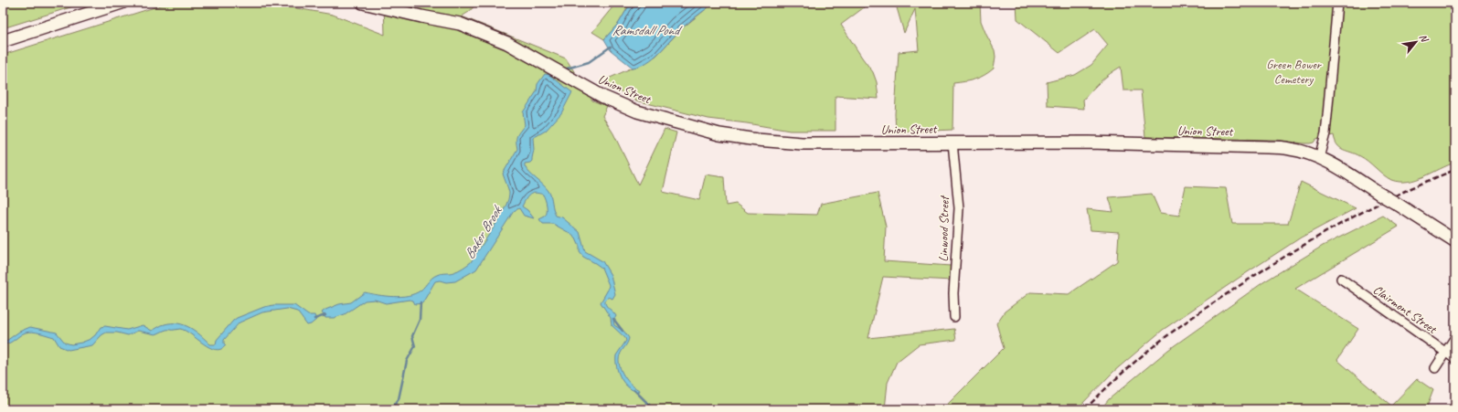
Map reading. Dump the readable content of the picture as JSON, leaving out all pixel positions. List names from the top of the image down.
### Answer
{
  "streets": {
    "street": ["Union Street", "Linwood Street", "Clairmont Street"]
  },
  "crossings": [
    ["Union Street", "Linwood Street"]
  ],
  "water": ["Ramsdall Pond", "Baker Brook"],
  "parks": ["Green Bower Cemetery"],
  "north": "top right"
}
